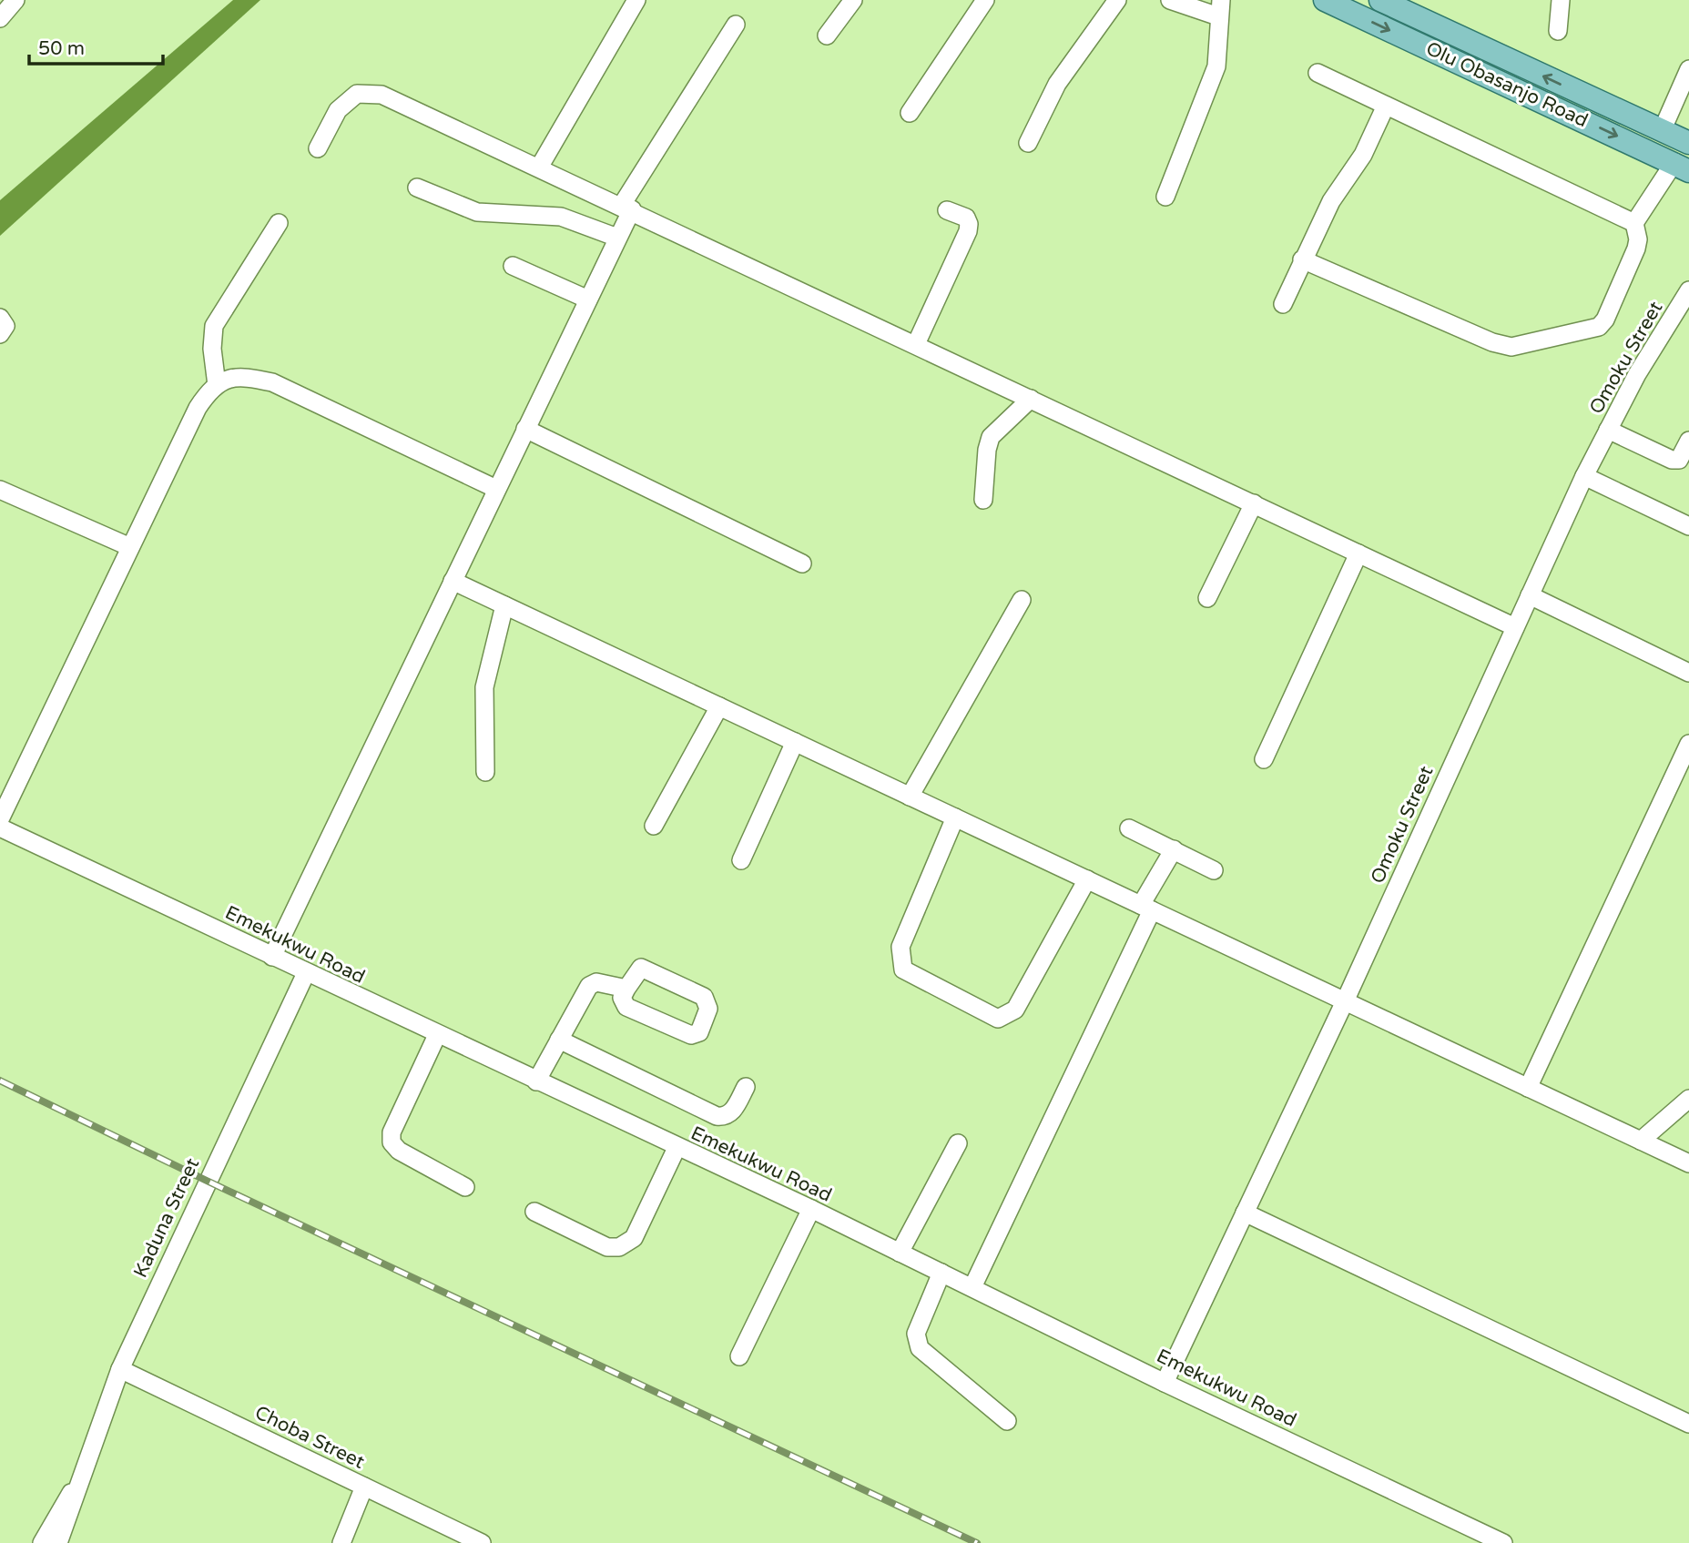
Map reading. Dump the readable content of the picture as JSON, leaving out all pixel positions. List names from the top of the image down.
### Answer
{
  "streets": {
    "main road": ["Olu Obasanjo Road"],
    "street": [
      "Omoku Street",
      "Emekukwu Road",
      "Kaduna Street",
      "Choba Street"
    ]
  },
  "crossings": [
    ["Omoku Street", "Emekukwu Road"],
    ["Emekukwu Road", "Kaduna Street"],
    ["Kaduna Street", "Choba Street"]
  ],
  "scale_bar": "50 m"
}
